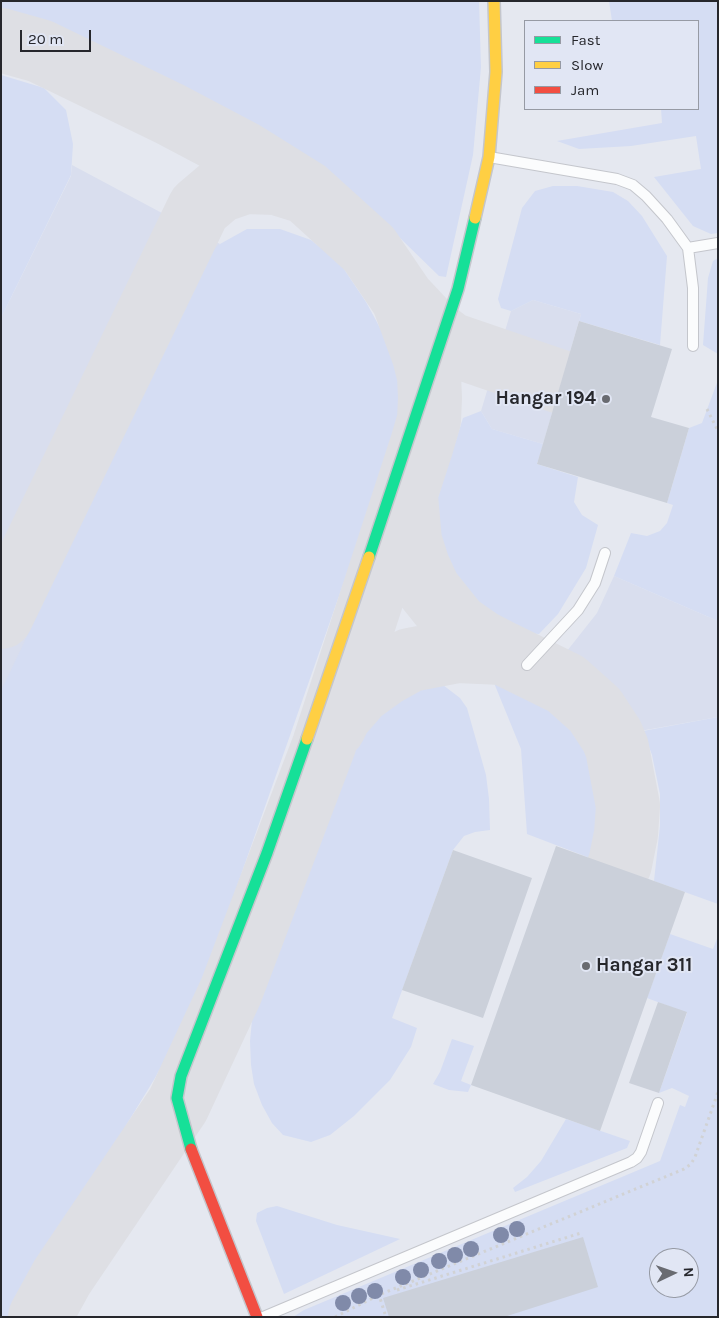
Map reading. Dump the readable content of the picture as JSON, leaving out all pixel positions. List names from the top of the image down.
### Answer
{
  "places": ["Hangar 194", "Hangar 311"],
  "legend": ["Fast", "Slow", "Jam"],
  "scale_bar": "20 m",
  "north": "right"
}
